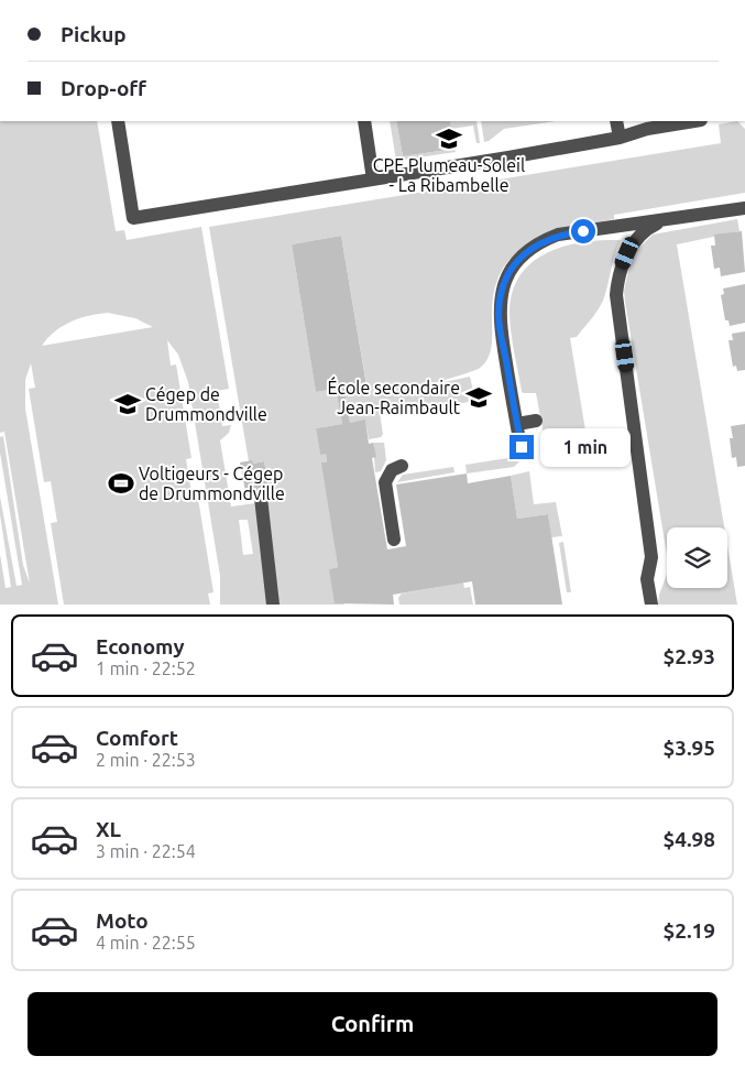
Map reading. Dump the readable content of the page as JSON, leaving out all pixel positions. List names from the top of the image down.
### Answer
{
  "places": {
    "school or university": ["CPE Plumeau-Soleil - La Ribambelle", "École secondaire Jean-Raimbault", "Cégep de Drummondville"],
    "sports": ["Voltigeurs - Cégep de Drummondville"]
  },
  "page": {
    "banner": ["Pickup", "Drop-off"],
    "bubble": "1 min",
    "list": [
      {
        "name": "Economy",
        "note": "1 min · 22:52",
        "value": "$2.93"
      },
      {
        "name": "Comfort",
        "note": "2 min · 22:53",
        "value": "$3.95"
      },
      {
        "name": "XL",
        "note": "3 min · 22:54",
        "value": "$4.98"
      },
      {
        "name": "Moto",
        "note": "4 min · 22:55",
        "value": "$2.19"
      }
    ],
    "buttons": "Confirm"
  }
}
